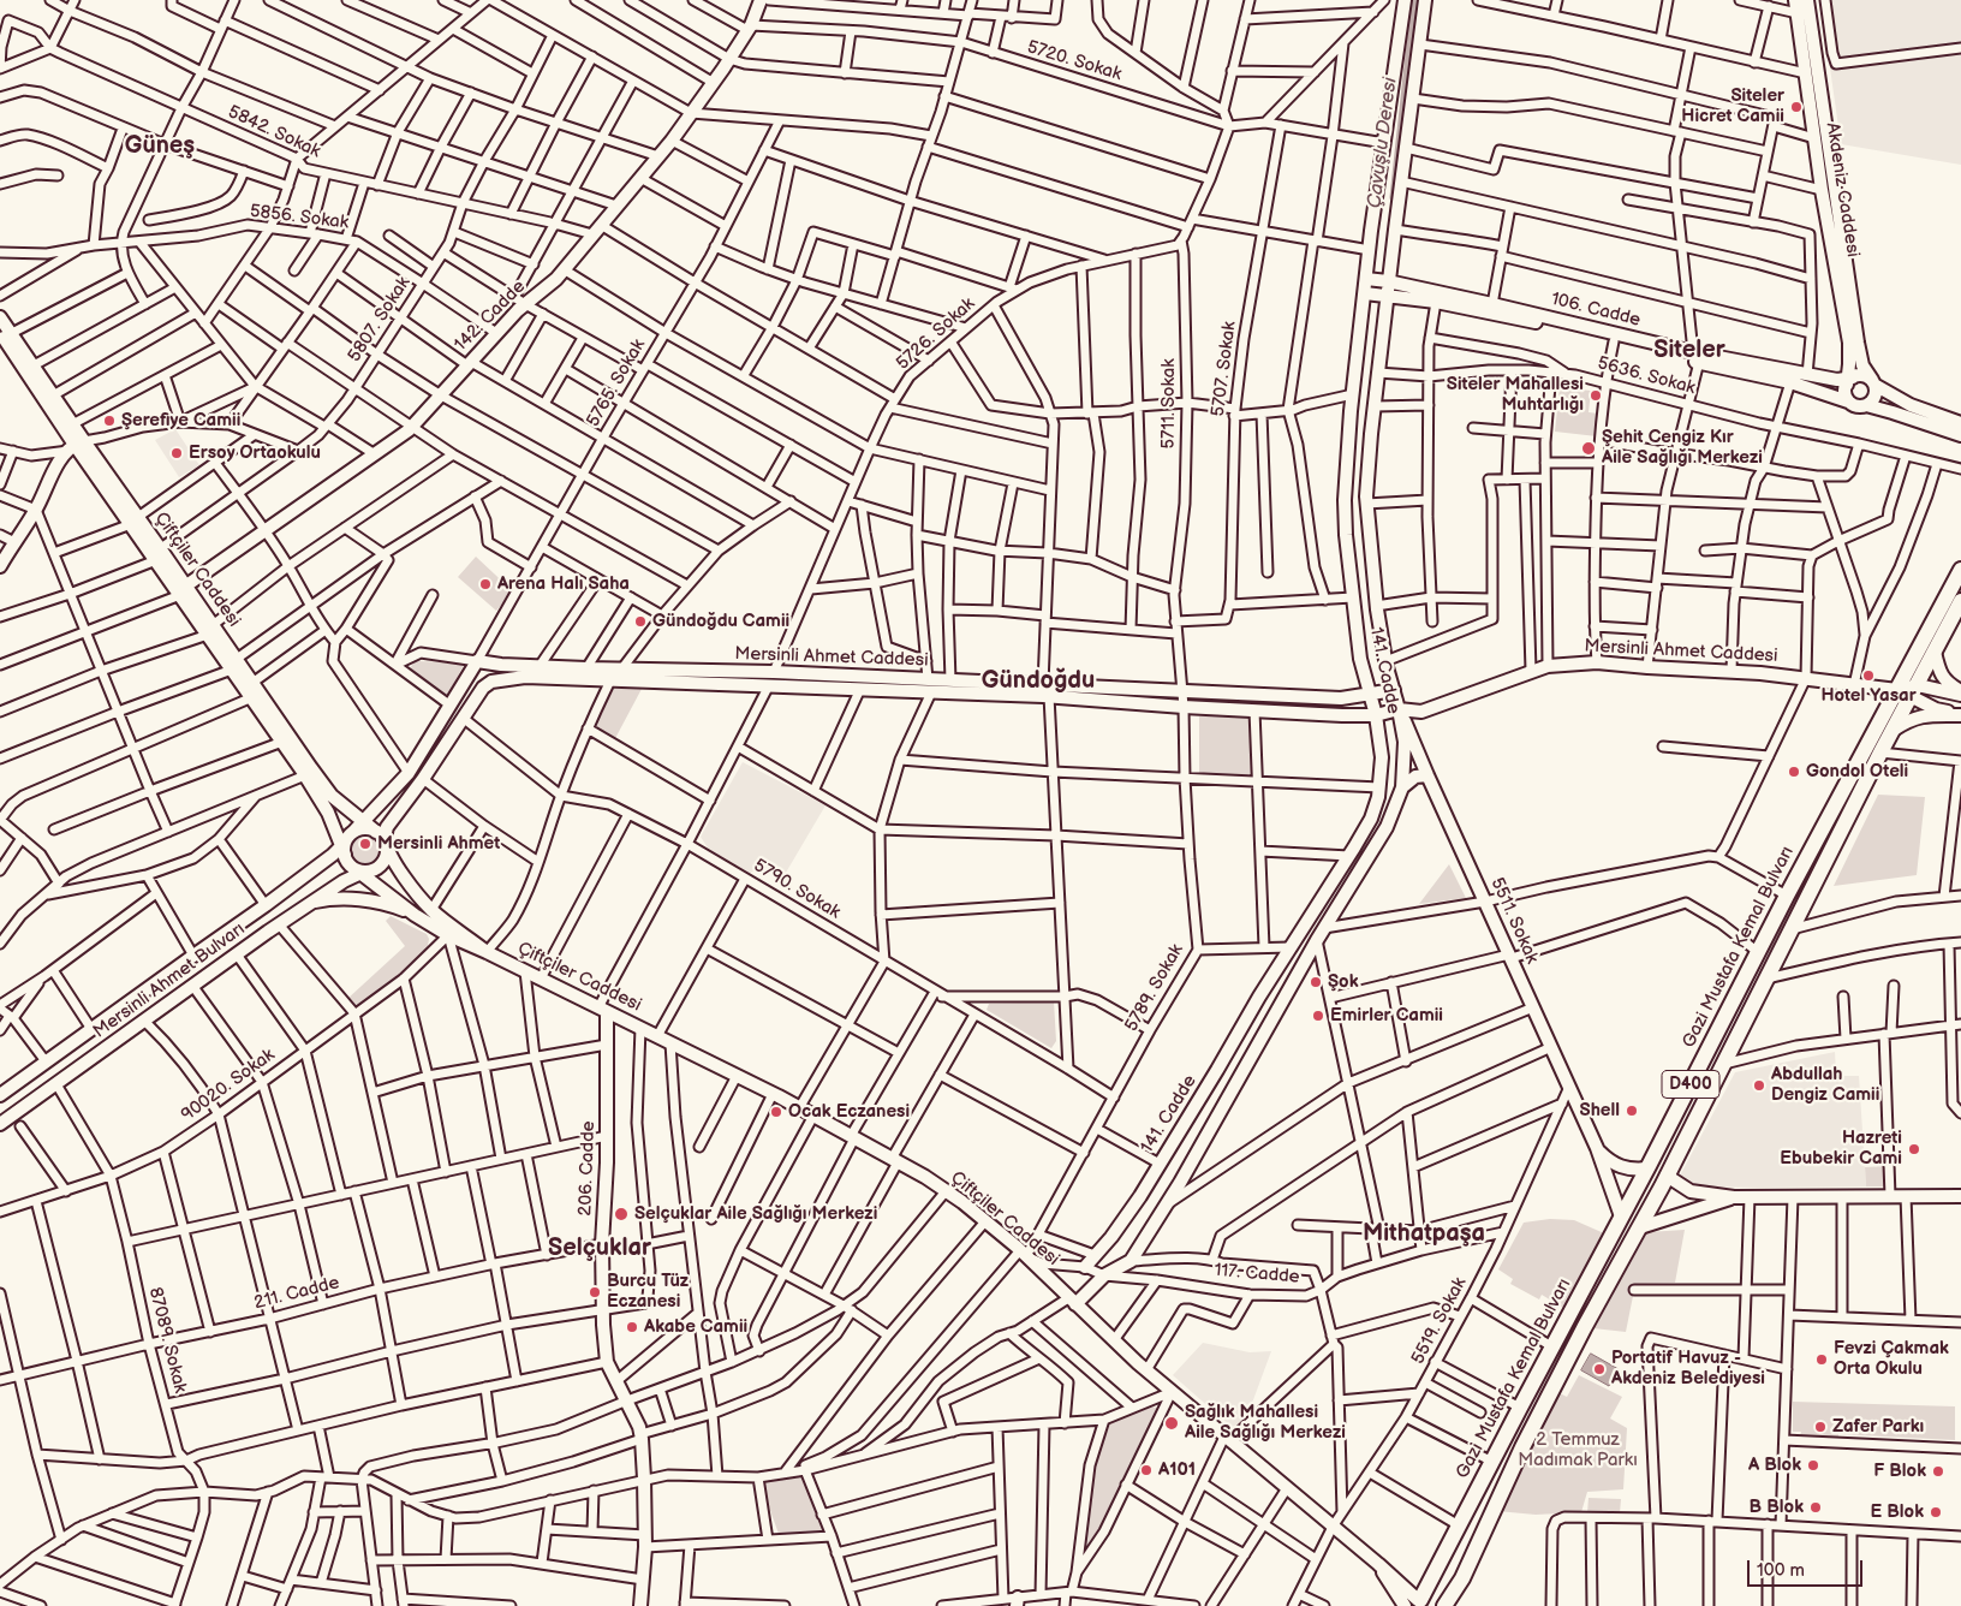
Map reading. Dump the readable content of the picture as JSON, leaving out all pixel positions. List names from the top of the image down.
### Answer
{
  "streets": {
    "highway": ["Gazi Mustafa Kemal Bulvarı", "D400"],
    "street": [
      "5720. Sokak",
      "5842. Sokak",
      "Akdeniz Caddesi",
      "5856. Sokak",
      "106. Cadde",
      "142. Cadde",
      "5807. Sokak",
      "5726. Sokak",
      "5707. Sokak",
      "5636. Sokak",
      "5765. Sokak",
      "5711. Sokak",
      "Çiftçiler Caddesi",
      "Mersinli Ahmet Caddesi",
      "141. Cadde",
      "5790. Sokak",
      "5511. Sokak",
      "Mersinli Ahmet Bulvarı",
      "5789. Sokak",
      "90020. Sokak",
      "206. Cadde",
      "117. Cadde",
      "211. Cadde",
      "5519. Sokak",
      "87089. Sokak"
    ]
  },
  "crossings": [
    ["5720. Sokak", "142. Cadde"],
    ["5720. Sokak", "5707. Sokak"],
    ["5720. Sokak", "141. Cadde"],
    ["5842. Sokak", "142. Cadde"],
    ["5842. Sokak", "5807. Sokak"],
    ["5842. Sokak", "5726. Sokak"],
    ["5842. Sokak", "5765. Sokak"],
    ["Akdeniz Caddesi", "106. Cadde"],
    ["5856. Sokak", "142. Cadde"],
    ["5856. Sokak", "5807. Sokak"],
    ["106. Cadde", "141. Cadde"],
    ["142. Cadde", "Çiftçiler Caddesi"],
    ["5807. Sokak", "Çiftçiler Caddesi"],
    ["5726. Sokak", "5711. Sokak"],
    ["5726. Sokak", "Mersinli Ahmet Caddesi"],
    ["5707. Sokak", "5711. Sokak"],
    ["5636. Sokak", "141. Cadde"],
    ["5765. Sokak", "Mersinli Ahmet Caddesi"],
    ["5711. Sokak", "Mersinli Ahmet Caddesi"],
    ["5711. Sokak", "5789. Sokak"],
    ["Çiftçiler Caddesi", "141. Cadde"],
    ["Çiftçiler Caddesi", "Gazi Mustafa Kemal Bulvarı"],
    ["Çiftçiler Caddesi", "Mersinli Ahmet Bulvarı"],
    ["Çiftçiler Caddesi", "5789. Sokak"],
    ["Çiftçiler Caddesi", "90020. Sokak"],
    ["Çiftçiler Caddesi", "206. Cadde"],
    ["Çiftçiler Caddesi", "117. Cadde"],
    ["Çiftçiler Caddesi", "5519. Sokak"],
    ["Mersinli Ahmet Caddesi", "141. Cadde"],
    ["Mersinli Ahmet Caddesi", "5511. Sokak"],
    ["Mersinli Ahmet Caddesi", "Gazi Mustafa Kemal Bulvarı"],
    ["Mersinli Ahmet Caddesi", "5789. Sokak"],
    ["Mersinli Ahmet Caddesi", "D400"],
    ["141. Cadde", "5511. Sokak"],
    ["141. Cadde", "117. Cadde"],
    ["5790. Sokak", "5789. Sokak"],
    ["5511. Sokak", "Gazi Mustafa Kemal Bulvarı"],
    ["5511. Sokak", "5519. Sokak"],
    ["Mersinli Ahmet Bulvarı", "87089. Sokak"],
    ["5789. Sokak", "117. Cadde"],
    ["90020. Sokak", "87089. Sokak"],
    ["206. Cadde", "211. Cadde"],
    ["117. Cadde", "5519. Sokak"],
    ["211. Cadde", "87089. Sokak"]
  ],
  "districts": [
    "Güneş",
    "Siteler",
    "Gündoğdu",
    "Mithatpaşa",
    "Selçuklar"
  ],
  "water": ["Çavuşlu Deresi"],
  "parks": ["2 Temmuz Madımak Parkı"],
  "places": [
    "Siteler Hicret Camii",
    "Siteler Mahallesi Muhtarlığı",
    "Şerefiye Camii",
    "Şehit Cengiz Kır Aile Sağlığı Merkezi",
    "Ersoy Ortaokulu",
    "Arena Halı Saha",
    "Gündoğdu Camii",
    "Hotel Yasar",
    "Gondol Oteli",
    "Mersinli Ahmet",
    "Şok",
    "Emirler Camii",
    "Abdullah Dengiz Camii",
    "Shell",
    "Ocak Eczanesi",
    "Hazreti Ebubekir Cami",
    "Selçuklar Aile Sağlığı Merkezi",
    "Burcu Tüz Eczanesi",
    "Akabe Camii",
    "Fevzi Çakmak Orta Okulu",
    "Portatif Havuz - Akdeniz Belediyesi",
    "Sağlık Mahallesi Aile Sağlığı Merkezi",
    "Zafer Parkı",
    "A Blok",
    "A101",
    "F Blok",
    "B Blok",
    "E Blok"
  ],
  "scale_bar": "100 m"
}
